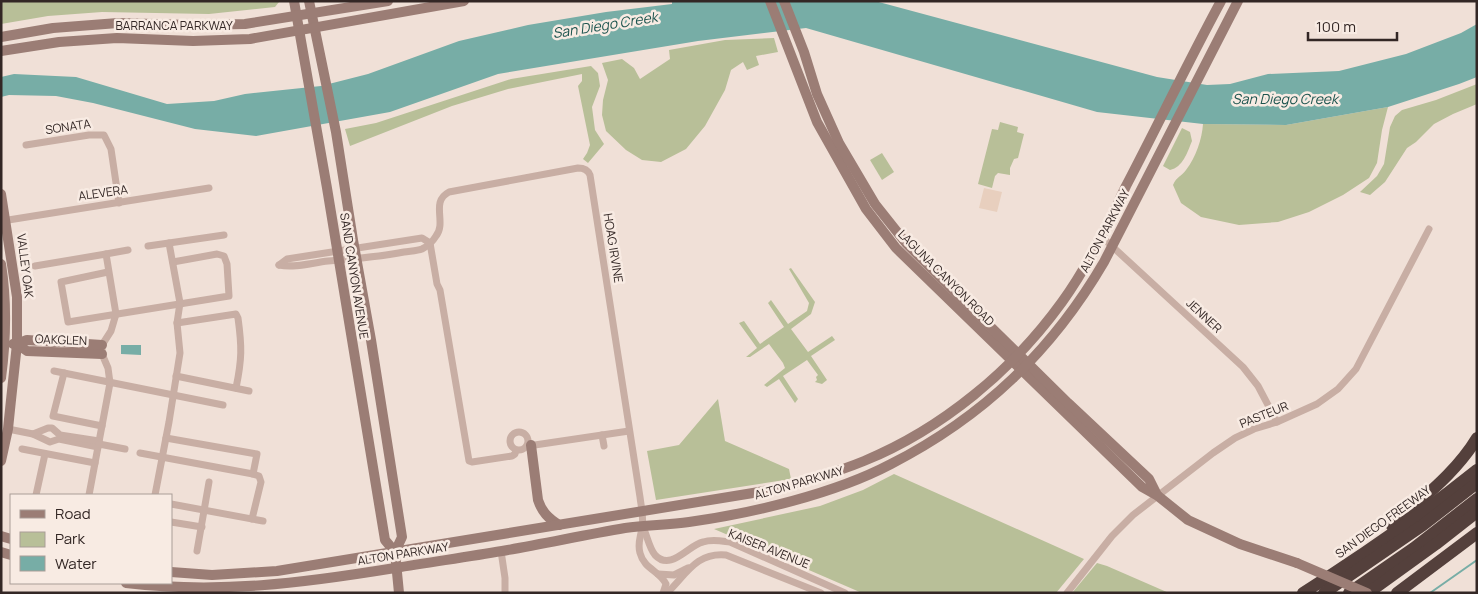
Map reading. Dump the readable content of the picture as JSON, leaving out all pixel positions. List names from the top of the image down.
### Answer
{
  "streets": {
    "highway": ["SAN DIEGO FREEWAY"],
    "main road": [
      "BARRANCA PARKWAY",
      "ALTON PARKWAY",
      "VALLEY OAK",
      "SAND CANYON AVENUE",
      "LAGUNA CANYON ROAD",
      "OAKGLEN"
    ],
    "street": [
      "SONATA",
      "ALEVERA",
      "HOAG IRVINE",
      "JENNER",
      "PASTEUR",
      "KAISER AVENUE"
    ]
  },
  "crossings": [
    ["BARRANCA PARKWAY", "SAND CANYON AVENUE"],
    ["SONATA", "ALEVERA"],
    ["ALEVERA", "VALLEY OAK"],
    ["ALTON PARKWAY", "HOAG IRVINE"],
    ["ALTON PARKWAY", "SAND CANYON AVENUE"],
    ["ALTON PARKWAY", "LAGUNA CANYON ROAD"],
    ["ALTON PARKWAY", "JENNER"],
    ["ALTON PARKWAY", "KAISER AVENUE"],
    ["HOAG IRVINE", "KAISER AVENUE"],
    ["VALLEY OAK", "OAKGLEN"],
    ["LAGUNA CANYON ROAD", "PASTEUR"],
    ["JENNER", "PASTEUR"]
  ],
  "water": ["San Diego Creek"],
  "legend": ["Road", "Park", "Water"],
  "scale_bar": "100 m"
}
